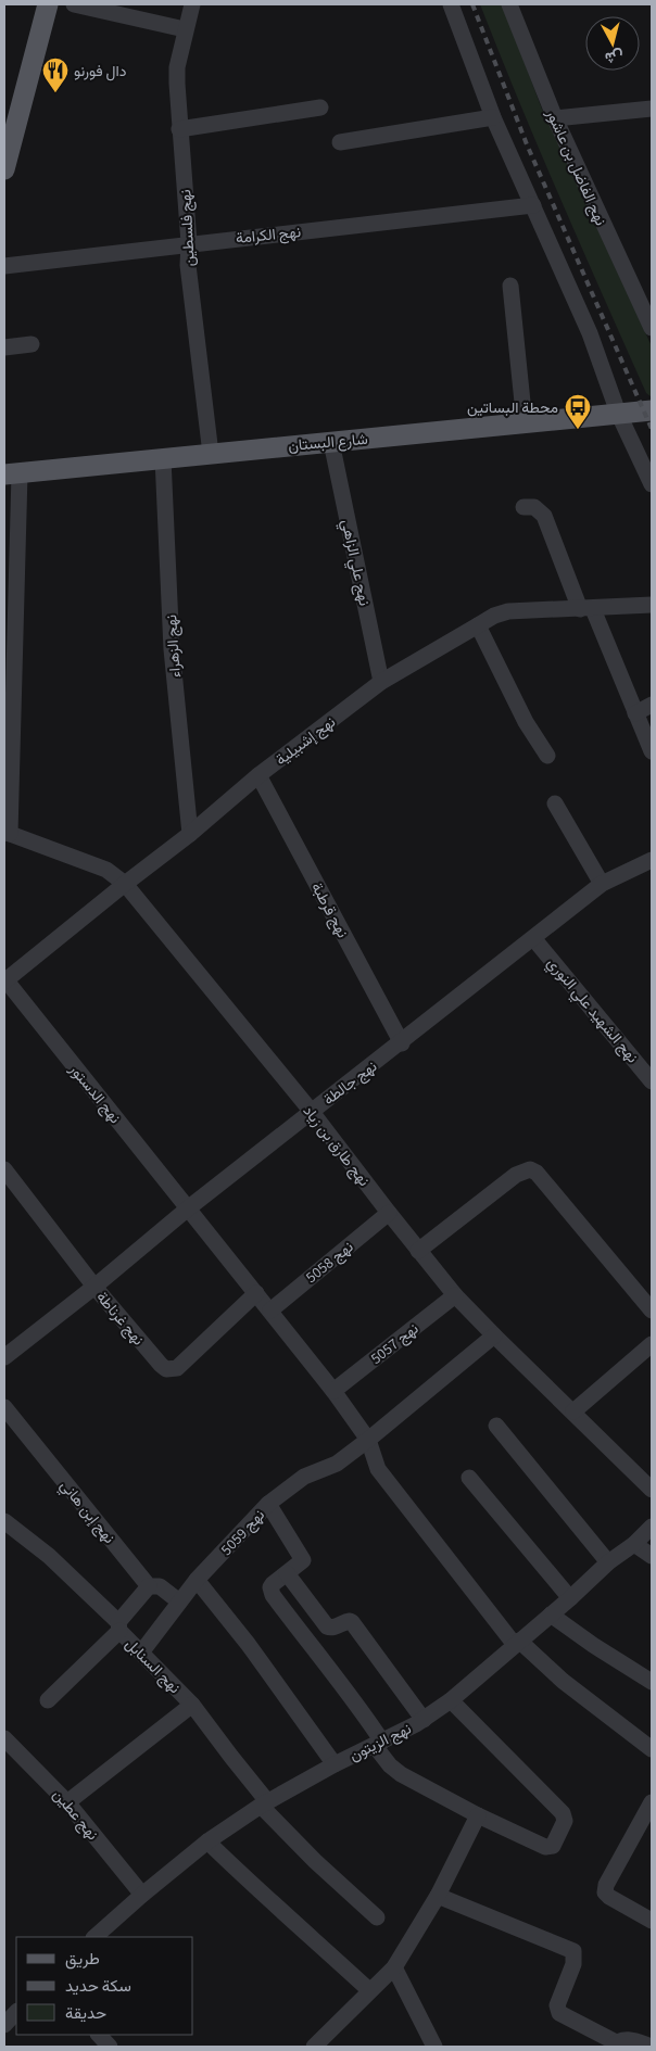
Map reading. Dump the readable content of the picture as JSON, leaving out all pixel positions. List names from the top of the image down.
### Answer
{
  "streets": {
    "main road": ["شارع البستان"],
    "street": [
      "نهج الفاضل بن عاشور",
      "نهج فلسطين",
      "نهج الكرامة",
      "نهج علي الزاهي",
      "نهج الزهراء",
      "نهج إشبيلية",
      "نهج قرطبة",
      "نهج الشهيد علي النوري",
      "نهج جالطة",
      "نهج الدستور",
      "نهج طارق بن زياد",
      "نهج 5058",
      "نهج غرناطة",
      "نهج 5057",
      "نهج إبن هاني",
      "نهج 5059",
      "نهج السنابل",
      "نهج الزيتون",
      "نهج عطين"
    ]
  },
  "crossings": [
    ["نهج فلسطين", "نهج الكرامة"],
    ["نهج فلسطين", "شارع البستان"],
    ["شارع البستان", "نهج علي الزاهي"],
    ["شارع البستان", "نهج الزهراء"],
    ["نهج علي الزاهي", "نهج إشبيلية"],
    ["نهج الزهراء", "نهج إشبيلية"],
    ["نهج إشبيلية", "نهج قرطبة"],
    ["نهج إشبيلية", "نهج الدستور"],
    ["نهج إشبيلية", "نهج طارق بن زياد"],
    ["نهج قرطبة", "نهج جالطة"],
    ["نهج الشهيد علي النوري", "نهج جالطة"],
    ["نهج جالطة", "نهج الدستور"],
    ["نهج جالطة", "نهج طارق بن زياد"],
    ["نهج جالطة", "نهج غرناطة"],
    ["نهج الدستور", "نهج 5058"],
    ["نهج الدستور", "نهج غرناطة"],
    ["نهج الدستور", "نهج 5057"],
    ["نهج الدستور", "نهج 5059"],
    ["نهج الدستور", "نهج الزيتون"],
    ["نهج طارق بن زياد", "نهج 5058"],
    ["نهج طارق بن زياد", "نهج 5057"],
    ["نهج طارق بن زياد", "نهج 5059"],
    ["نهج إبن هاني", "نهج 5059"],
    ["نهج 5059", "نهج السنابل"],
    ["نهج السنابل", "نهج الزيتون"],
    ["نهج الزيتون", "نهج عطين"]
  ],
  "places": {
    "restaurant": ["دال فورنو"],
    "bus stop": ["محطة البساتين"]
  },
  "legend": ["طريق", "سكة حديد", "حديقة"],
  "north": "bottom"
}
